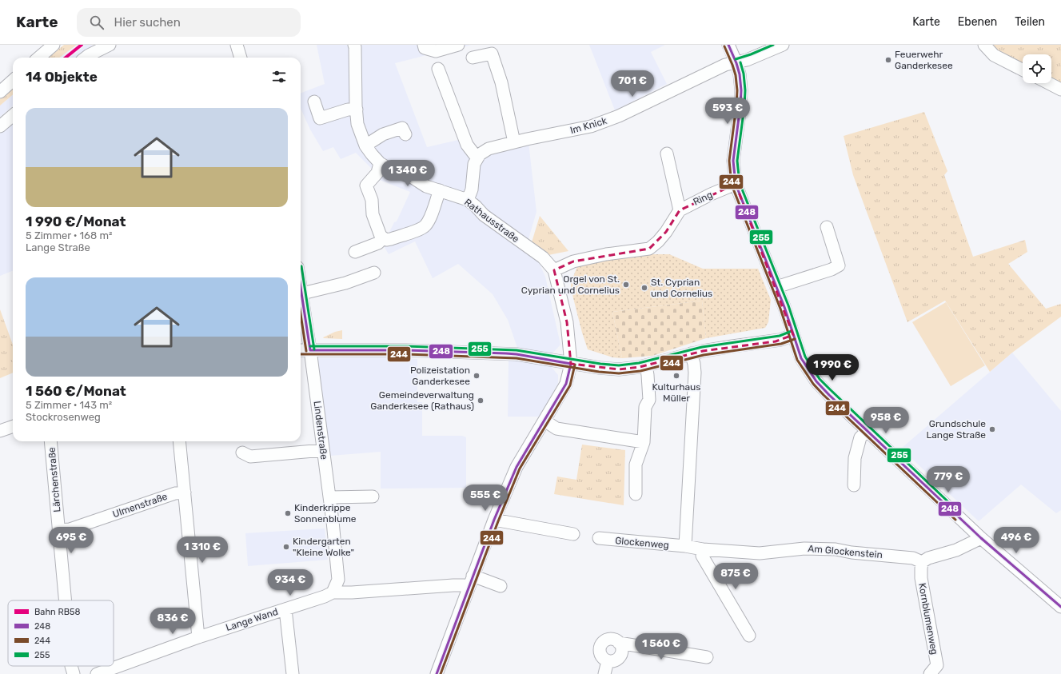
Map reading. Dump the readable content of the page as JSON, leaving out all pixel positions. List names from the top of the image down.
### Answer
{
  "streets": {
    "street": [
      "Im Knick",
      "Ring",
      "Rathausstraße",
      "Lindenstraße",
      "Lärchenstraße",
      "Ulmenstraße",
      "Glockenweg",
      "Am Glockenstein",
      "Kornblumenweg",
      "Lange Wand"
    ]
  },
  "crossings": [
    ["Lindenstraße", "Lange Wand"],
    ["Lärchenstraße", "Ulmenstraße"],
    ["Glockenweg", "Am Glockenstein"],
    ["Am Glockenstein", "Kornblumenweg"]
  ],
  "places": [
    "Feuerwehr Ganderkesee",
    "Orgel von St. Cyprian und Cornelius",
    "St. Cyprian und Cornelius",
    "Polizeistation Ganderkesee",
    "Kulturhaus Müller",
    "Gemeindeverwaltung Ganderkesee (Rathaus)",
    "Grundschule Lange Straße",
    "Kinderkrippe Sonnenblume",
    "Kindergarten \"Kleine Wolke\""
  ],
  "lines": [
    "rail line RB58",
    "transit line 248",
    "transit line 255",
    "transit line 244"
  ],
  "legend": [
    "Bahn RB58",
    "248",
    "244",
    "255"
  ],
  "page": {
    "header": "Karte",
    "search": "Hier suchen",
    "nav": ["Karte", "Ebenen", "Teilen"],
    "heading": "14 Objekte",
    "price": [
      "701 €",
      "593 €",
      "1 340 €",
      "1 990 €",
      "958 €",
      "779 €",
      "555 €",
      "695 €",
      "496 €",
      "1 310 €",
      "875 €",
      "934 €",
      "836 €",
      "1 560 €"
    ],
    "list": [
      {
        "name": "1 990 €/Monat",
        "note": "5 Zimmer · 168 m² · Lange Straße"
      },
      {
        "name": "1 560 €/Monat",
        "note": "5 Zimmer · 143 m² · Stockrosenweg"
      }
    ]
  }
}
